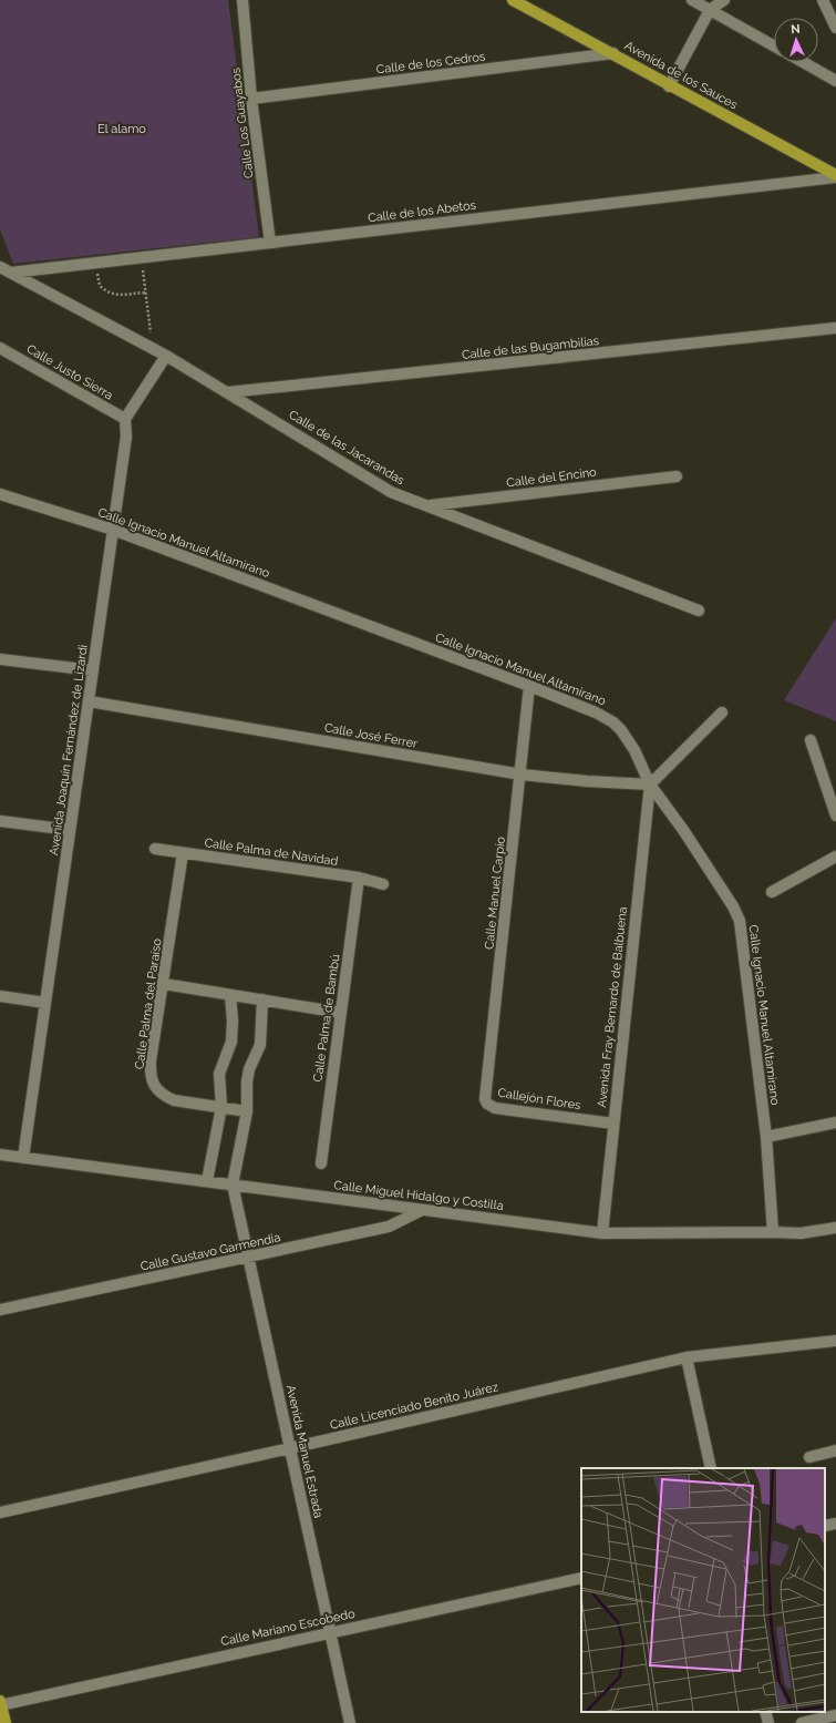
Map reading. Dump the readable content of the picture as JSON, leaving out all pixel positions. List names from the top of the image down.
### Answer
{
  "streets": {
    "main road": ["Avenida de los Sauces"],
    "street": [
      "Calle de los Cedros",
      "Calle Los Guayabos",
      "Calle de los Abetos",
      "Calle de las Bugambilias",
      "Calle Justo Sierra",
      "Calle de las Jacarandas",
      "Calle del Encino",
      "Calle Ignacio Manuel Altamirano",
      "Calle José Ferrer",
      "Avenida Joaquín Fernández de Lizardi",
      "Calle Palma de Navidad",
      "Calle Manuel Carpio",
      "Calle Palma del Paraíso",
      "Avenida Fray Bernardo de Balbuena",
      "Calle Palma de Bambú",
      "Callejón Flores",
      "Calle Miguel Hidalgo y Costilla",
      "Calle Gustavo Garmendia",
      "Calle Licenciado Benito Juárez",
      "Avenida Manuel Estrada",
      "Calle Mariano Escobedo"
    ]
  },
  "crossings": [
    ["Calle de los Cedros", "Avenida de los Sauces"],
    ["Calle de los Cedros", "Calle Los Guayabos"],
    ["Avenida de los Sauces", "Calle de los Abetos"],
    ["Calle Los Guayabos", "Calle de los Abetos"],
    ["Calle de los Abetos", "Calle de las Jacarandas"],
    ["Calle de las Bugambilias", "Calle de las Jacarandas"],
    ["Calle Justo Sierra", "Avenida Joaquín Fernández de Lizardi"],
    ["Calle de las Jacarandas", "Calle del Encino"],
    ["Calle Ignacio Manuel Altamirano", "Calle José Ferrer"],
    ["Calle Ignacio Manuel Altamirano", "Avenida Joaquín Fernández de Lizardi"],
    ["Calle Ignacio Manuel Altamirano", "Calle Manuel Carpio"],
    ["Calle Ignacio Manuel Altamirano", "Avenida Fray Bernardo de Balbuena"],
    ["Calle Ignacio Manuel Altamirano", "Calle Miguel Hidalgo y Costilla"],
    ["Calle José Ferrer", "Avenida Joaquín Fernández de Lizardi"],
    ["Calle José Ferrer", "Calle Manuel Carpio"],
    ["Calle José Ferrer", "Avenida Fray Bernardo de Balbuena"],
    ["Avenida Joaquín Fernández de Lizardi", "Calle Miguel Hidalgo y Costilla"],
    ["Calle Palma de Navidad", "Calle Palma del Paraíso"],
    ["Calle Palma de Navidad", "Calle Palma de Bambú"],
    ["Calle Manuel Carpio", "Callejón Flores"],
    ["Avenida Fray Bernardo de Balbuena", "Callejón Flores"],
    ["Avenida Fray Bernardo de Balbuena", "Calle Miguel Hidalgo y Costilla"],
    ["Calle Miguel Hidalgo y Costilla", "Calle Gustavo Garmendia"],
    ["Calle Miguel Hidalgo y Costilla", "Avenida Manuel Estrada"],
    ["Calle Gustavo Garmendia", "Avenida Manuel Estrada"],
    ["Calle Licenciado Benito Juárez", "Avenida Manuel Estrada"],
    ["Avenida Manuel Estrada", "Calle Mariano Escobedo"]
  ],
  "parks": ["El alamo"],
  "north": "top"
}
